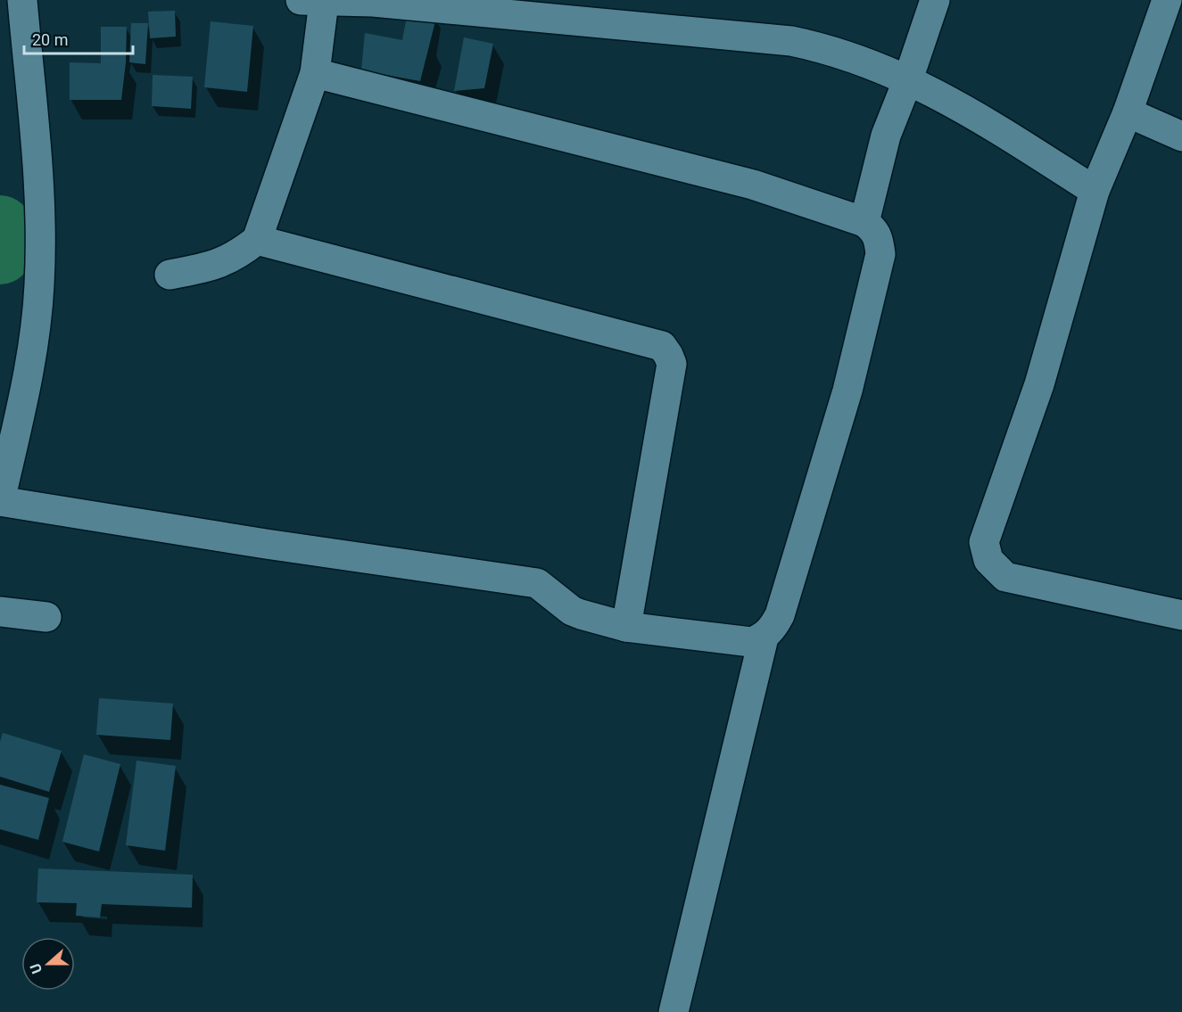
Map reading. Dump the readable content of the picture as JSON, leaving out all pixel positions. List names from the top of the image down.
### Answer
{
  "scale_bar": "20 m",
  "north": "left"
}
